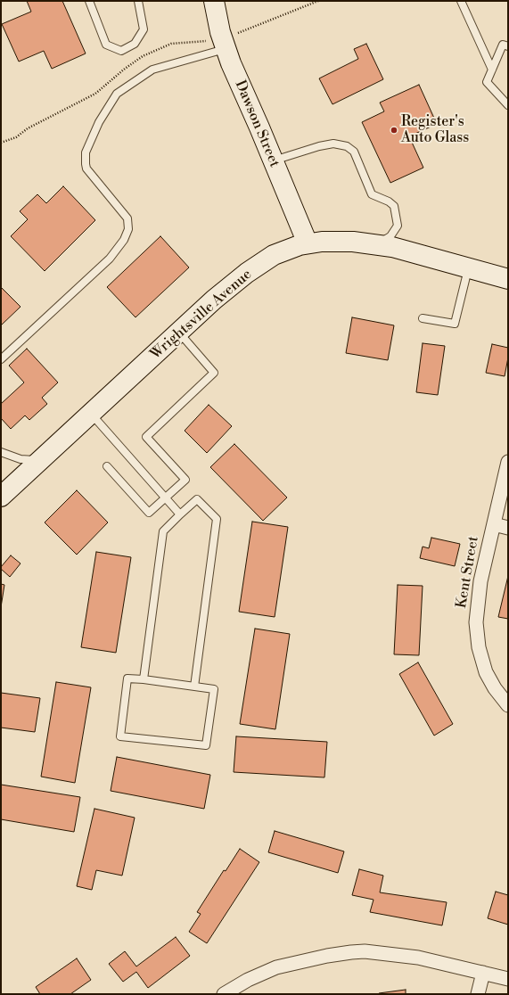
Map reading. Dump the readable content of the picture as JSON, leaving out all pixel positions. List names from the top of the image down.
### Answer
{
  "streets": {
    "street": ["Dawson Street", "Wrightsville Avenue", "Kent Street"]
  },
  "crossings": [
    ["Dawson Street", "Wrightsville Avenue"]
  ],
  "places": ["Register's Auto Glass"]
}
